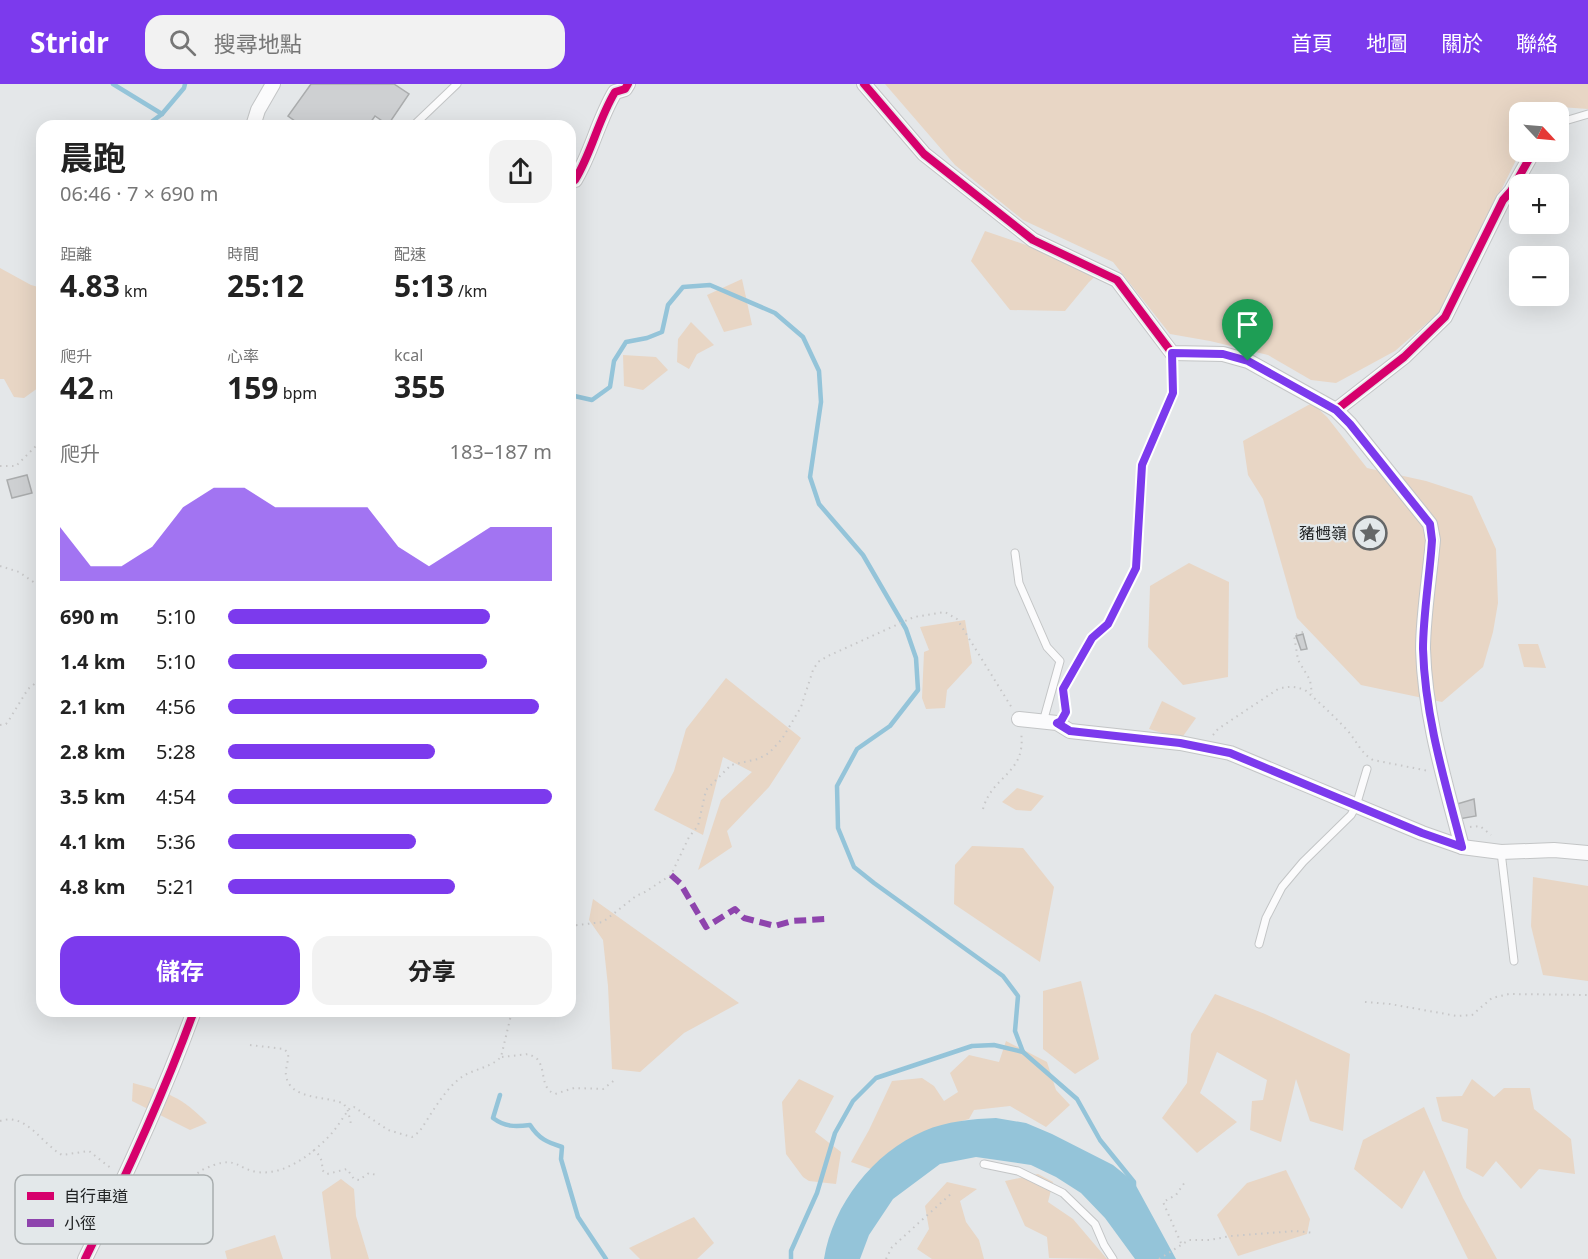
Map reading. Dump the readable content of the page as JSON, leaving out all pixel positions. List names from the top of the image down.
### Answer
{
  "places": {
    "place": ["豬乸嶺"]
  },
  "legend": ["自行車道", "小徑"],
  "north": "bottom right",
  "page": {
    "header": "Stridr",
    "search": "搜尋地點",
    "nav": [
      "首頁",
      "地圖",
      "關於",
      "聯絡"
    ],
    "map_buttons": ["+", "−"],
    "heading": ["晨跑", "06:46 · 7 × 690 m"],
    "stats": [
      ["距離", "4.83 km"],
      ["時間", "25:12"],
      ["配速", "5:13 /km"],
      ["爬升", "42 m"],
      ["心率", "159 bpm"],
      ["kcal", "355"]
    ],
    "chart": ["爬升", "183–187 m"],
    "list": [
      {
        "name": "690 m",
        "note": "5:10"
      },
      {
        "name": "1.4 km",
        "note": "5:10"
      },
      {
        "name": "2.1 km",
        "note": "4:56"
      },
      {
        "name": "2.8 km",
        "note": "5:28"
      },
      {
        "name": "3.5 km",
        "note": "4:54"
      },
      {
        "name": "4.1 km",
        "note": "5:36"
      },
      {
        "name": "4.8 km",
        "note": "5:21"
      }
    ],
    "buttons": ["儲存", "分享"]
  }
}
